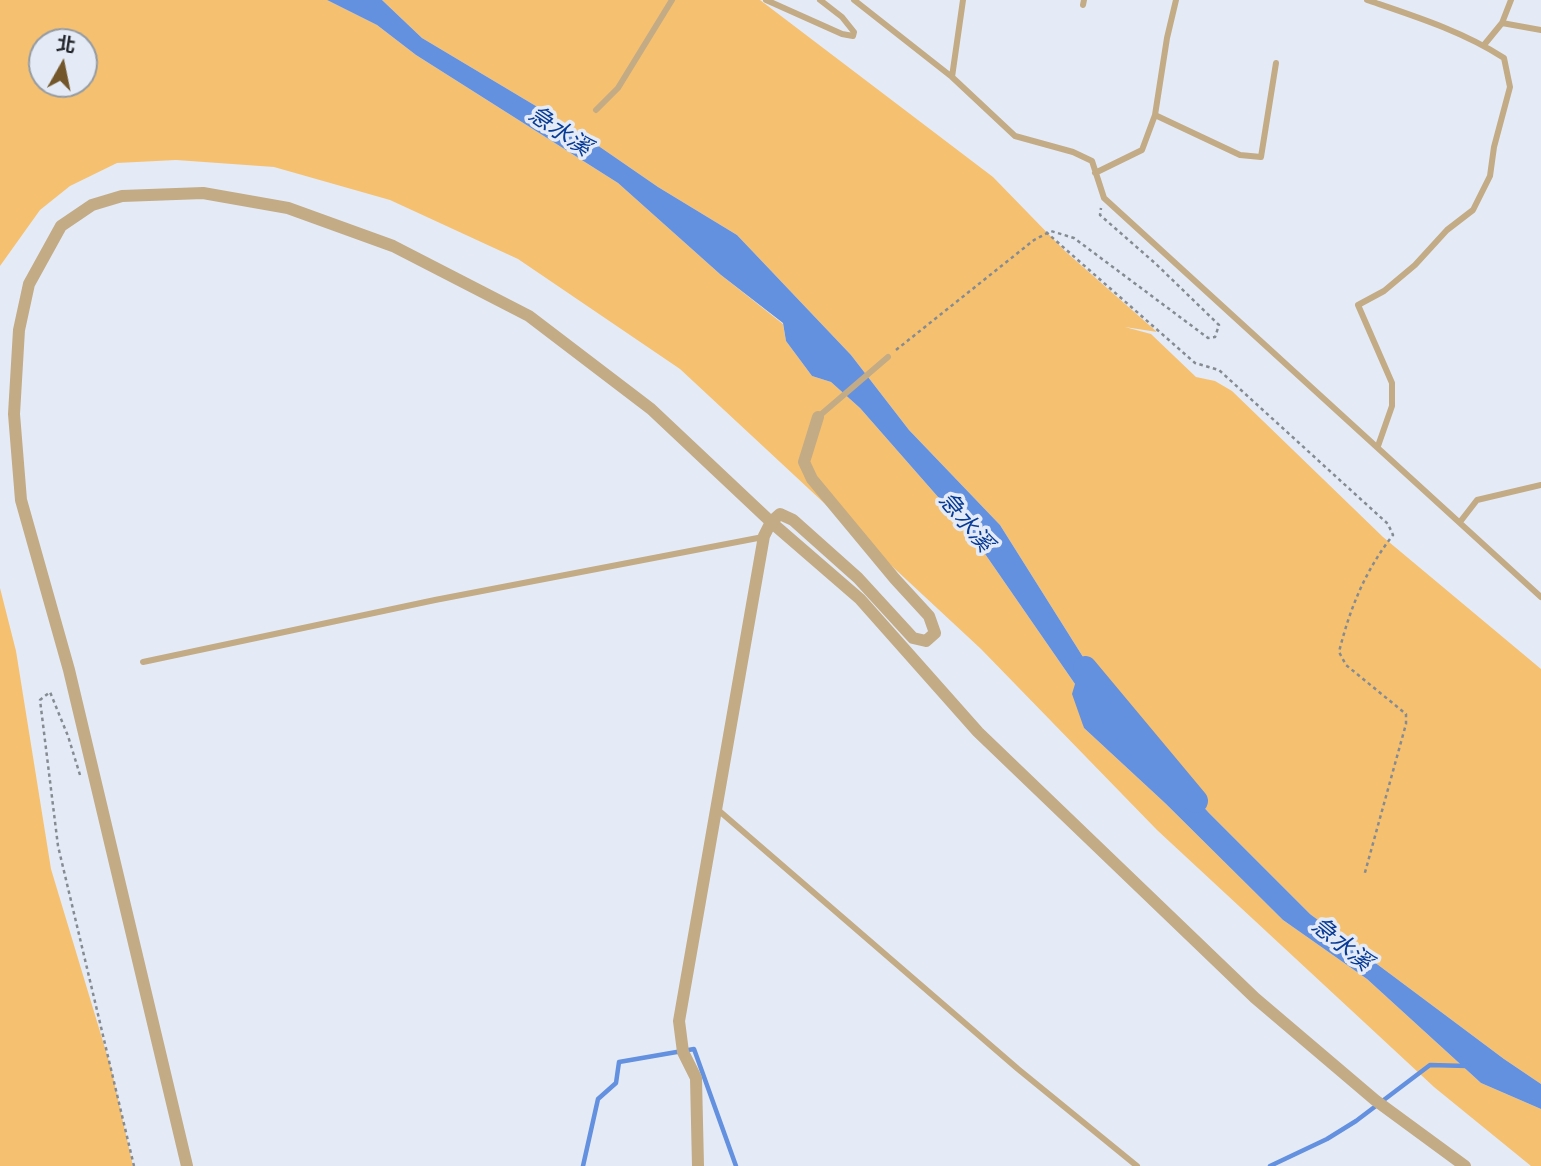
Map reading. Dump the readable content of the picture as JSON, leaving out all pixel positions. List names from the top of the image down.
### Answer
{
  "water": ["急水溪"],
  "north": "top"
}
